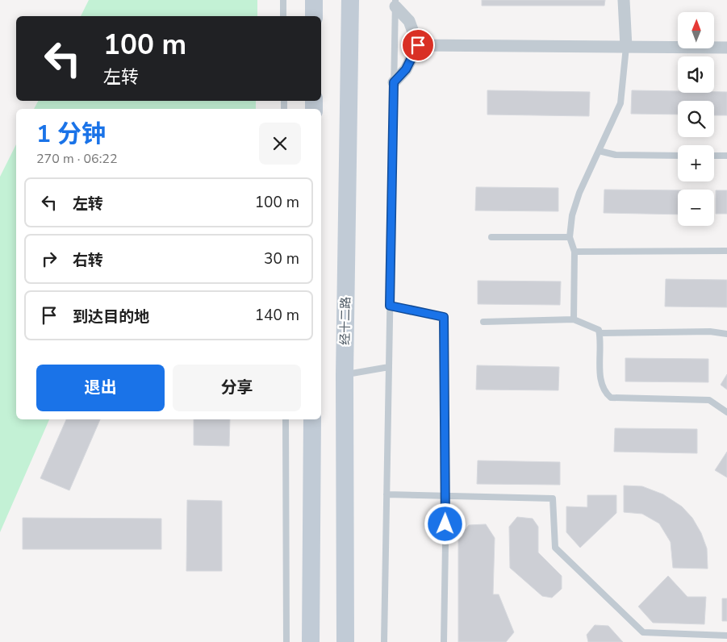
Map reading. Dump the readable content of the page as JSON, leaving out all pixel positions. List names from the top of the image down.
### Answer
{
  "streets": {
    "main road": ["经十二路"]
  },
  "north": "top",
  "page": {
    "map_buttons": ["+", "−"],
    "turn": ["100 m", "左转"],
    "heading": ["1 分钟", "270 m · 06:22"],
    "list": [
      {
        "name": "左转",
        "value": "100 m"
      },
      {
        "name": "右转",
        "value": "30 m"
      },
      {
        "name": "到达目的地",
        "value": "140 m"
      }
    ],
    "buttons": ["退出", "分享"]
  }
}
